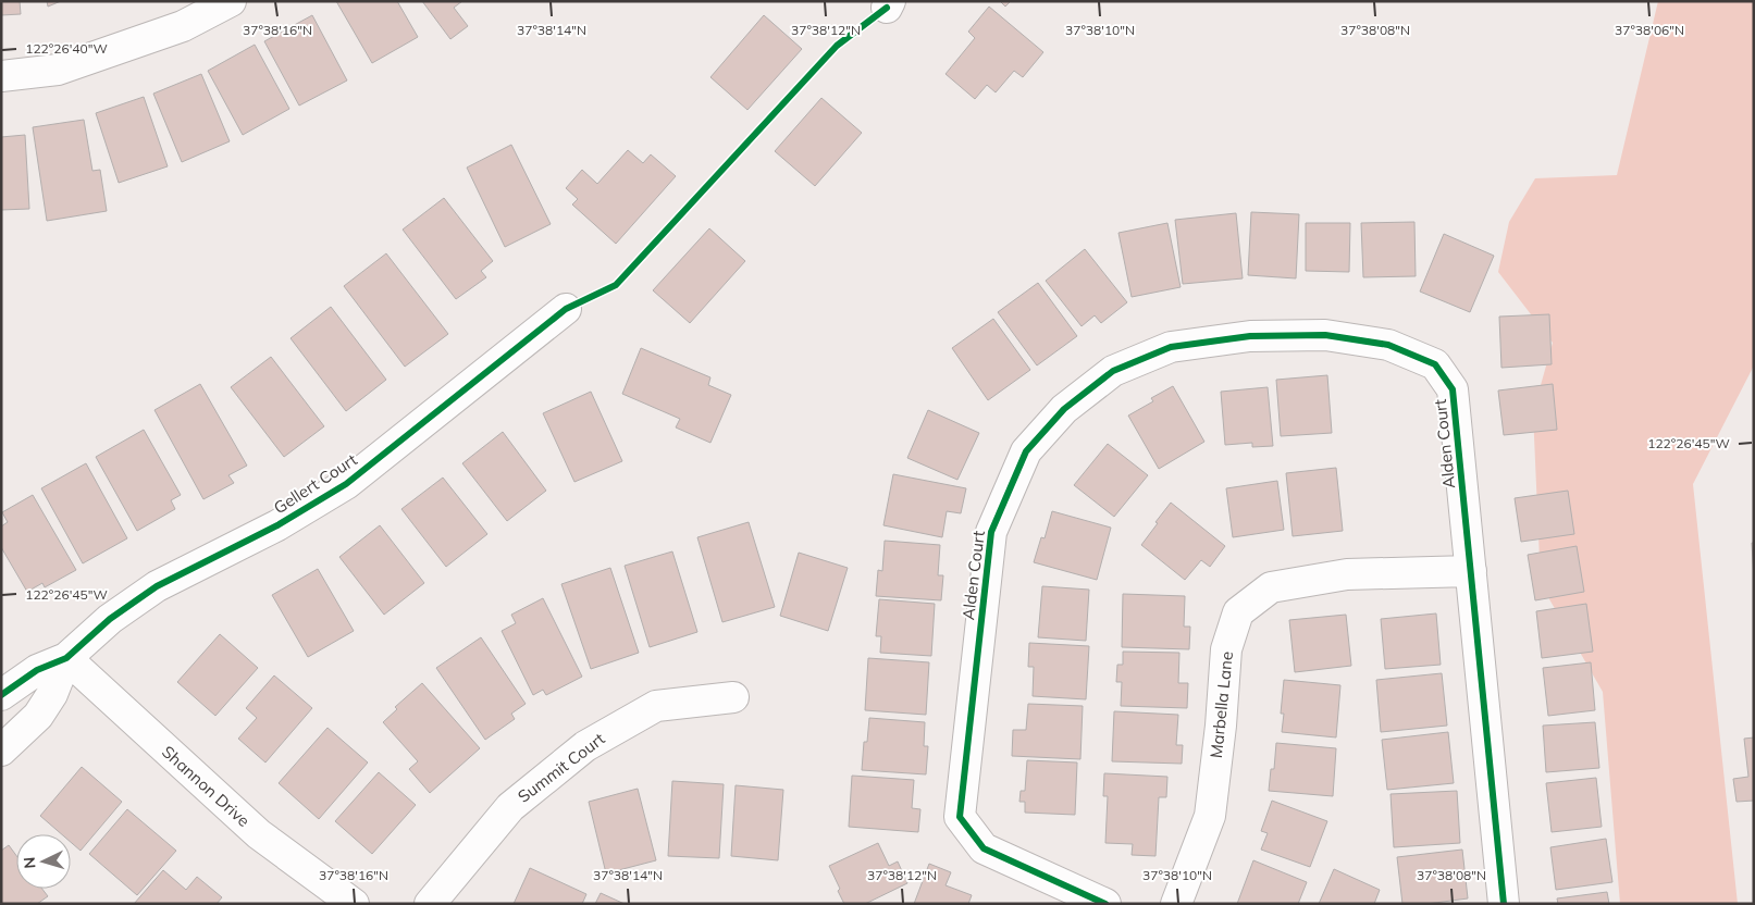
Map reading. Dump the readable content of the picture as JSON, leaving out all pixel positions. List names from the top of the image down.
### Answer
{
  "streets": {
    "street": [
      "Alden Court",
      "Gellert Court",
      "Marbella Lane",
      "Summit Court",
      "Shannon Drive"
    ]
  },
  "crossings": [
    ["Alden Court", "Marbella Lane"],
    ["Gellert Court", "Shannon Drive"]
  ],
  "north": "left",
  "coordinates": [
    "37°38'16\"N",
    "37°38'14\"N",
    "37°38'12\"N",
    "37°38'10\"N",
    "37°38'08\"N",
    "37°38'06\"N",
    "122°26'40\"W",
    "122°26'45\"W"
  ]
}
